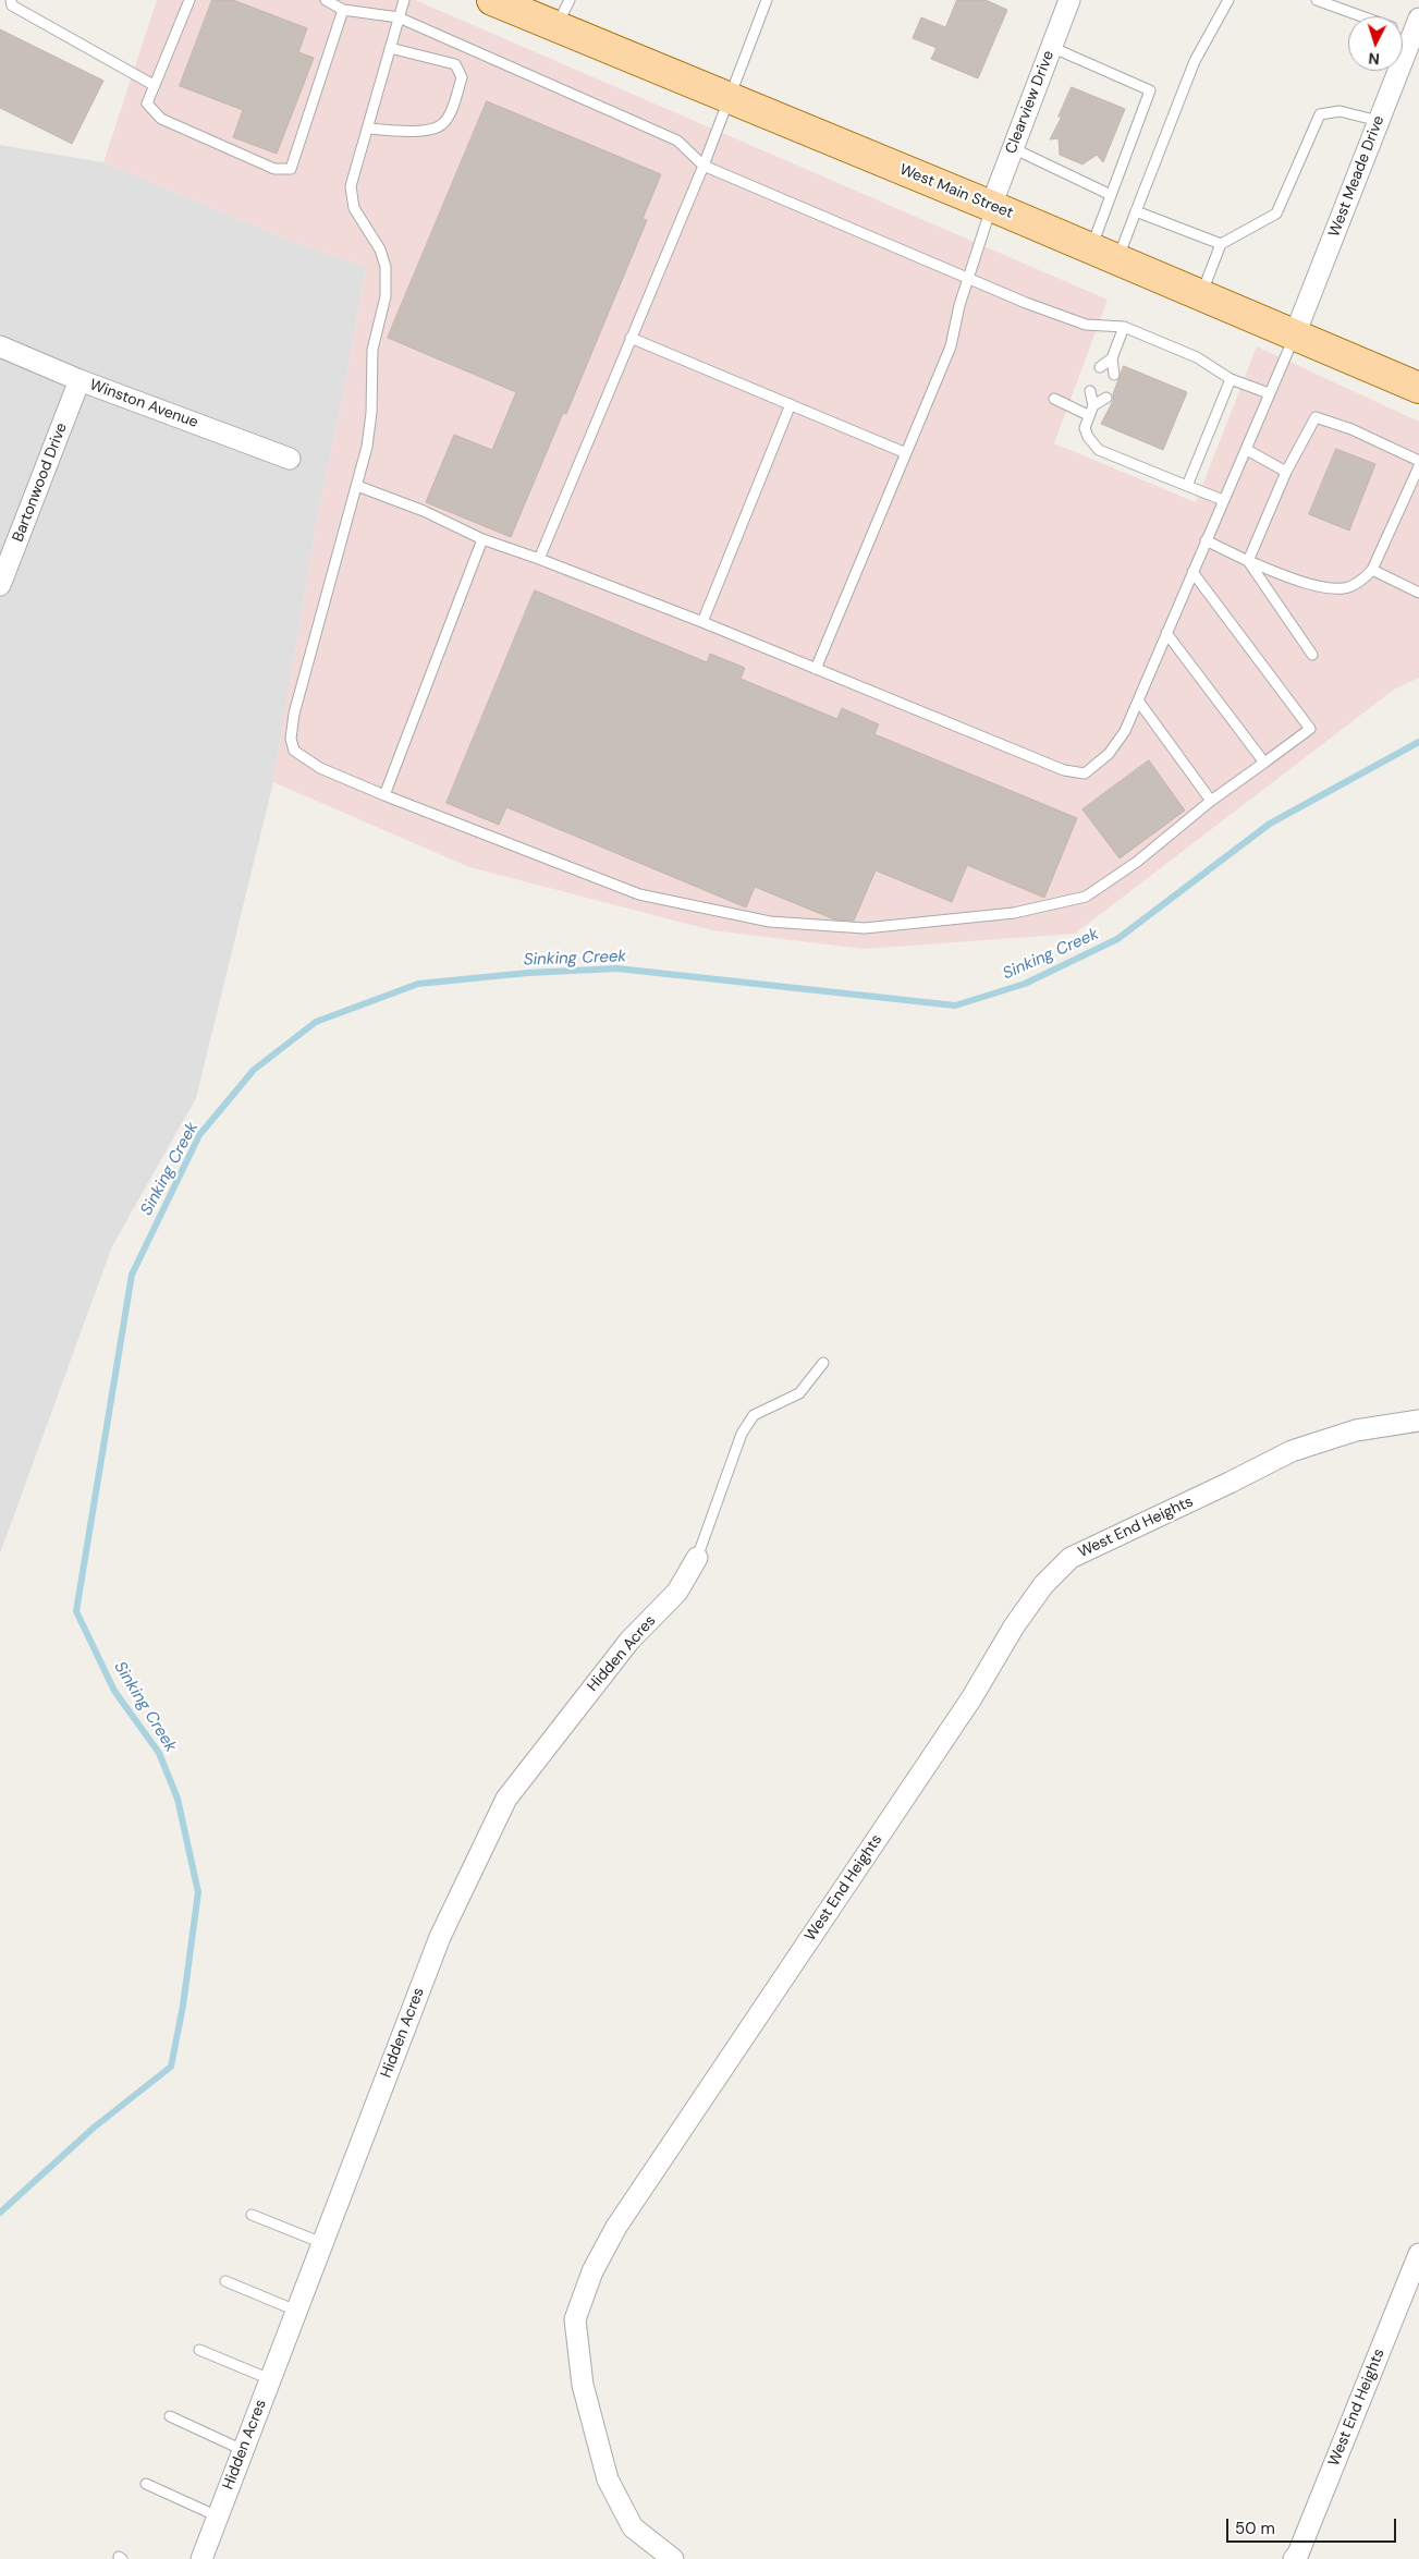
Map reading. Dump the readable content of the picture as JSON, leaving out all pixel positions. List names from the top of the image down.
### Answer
{
  "streets": {
    "main road": ["West Main Street"],
    "street": [
      "Clearview Drive",
      "West Meade Drive",
      "Winston Avenue",
      "Bartonwood Drive",
      "West End Heights",
      "Hidden Acres"
    ]
  },
  "crossings": [
    ["Clearview Drive", "West Main Street"],
    ["West Meade Drive", "West Main Street"],
    ["Winston Avenue", "Bartonwood Drive"]
  ],
  "water": ["Sinking Creek"],
  "scale_bar": "50 m",
  "north": "bottom"
}
